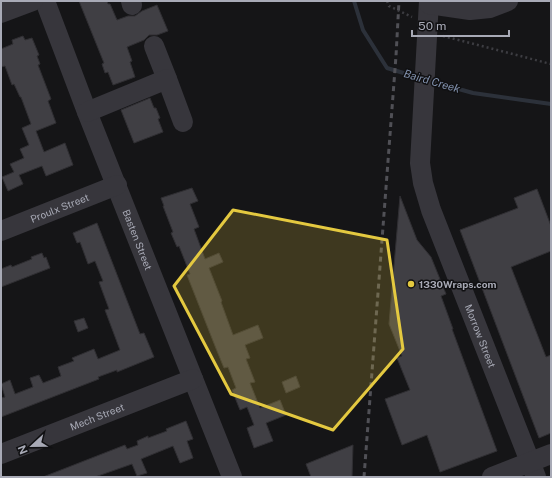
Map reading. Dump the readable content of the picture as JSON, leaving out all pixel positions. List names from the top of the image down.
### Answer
{
  "streets": {
    "street": [
      "Proulx Street",
      "Basten Street",
      "Morrow Street",
      "Mech Street"
    ]
  },
  "crossings": [
    ["Proulx Street", "Basten Street"],
    ["Basten Street", "Mech Street"]
  ],
  "water": ["Baird Creek"],
  "places": ["1330Wraps.com"],
  "scale_bar": "50 m",
  "north": "left"
}
